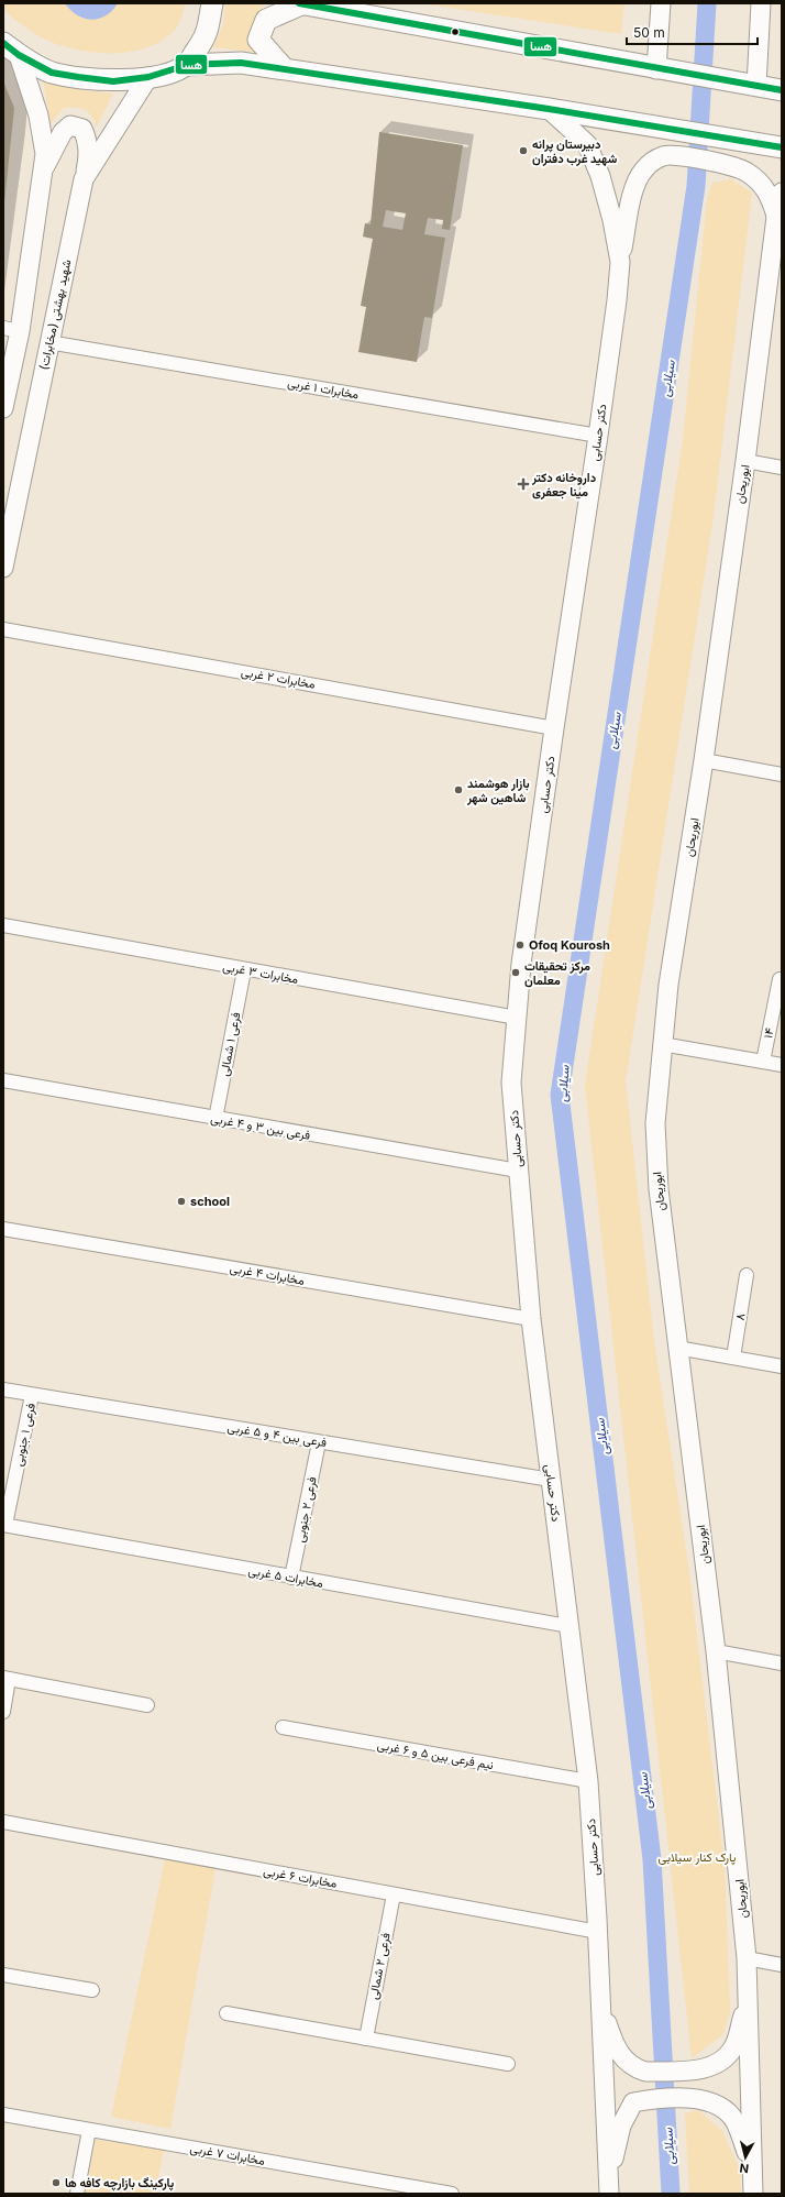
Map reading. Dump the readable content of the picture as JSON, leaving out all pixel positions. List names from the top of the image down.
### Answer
{
  "streets": {
    "main road": ["شهید بهشتی (مخابرات)", "دکتر حسابی", "ابوریحان"],
    "street": [
      "مخابرات ۱ غربی",
      "مخابرات ۲ غربی",
      "مخابرات ۳ غربی",
      "۱۴",
      "فرعی ۱ شمالی",
      "فرعی بین ۳ و ۴ غربی",
      "مخابرات ۴ غربی",
      "۸",
      "فرعی ۱ جنوبی",
      "فرعی بین ۴ و ۵ غربی",
      "فرعی ۲ جنوبی",
      "مخابرات ۵ غربی",
      "نیم فرعی بین ۵ و ۶ غربی",
      "مخابرات ۶ غربی",
      "فرعی ۲ شمالی",
      "مخابرات ۷ غربی"
    ]
  },
  "crossings": [
    ["شهید بهشتی (مخابرات)", "مخابرات ۱ غربی"],
    ["مخابرات ۱ غربی", "دکتر حسابی"],
    ["دکتر حسابی", "مخابرات ۲ غربی"],
    ["دکتر حسابی", "مخابرات ۳ غربی"],
    ["دکتر حسابی", "فرعی بین ۳ و ۴ غربی"],
    ["دکتر حسابی", "مخابرات ۴ غربی"],
    ["دکتر حسابی", "فرعی بین ۴ و ۵ غربی"],
    ["دکتر حسابی", "مخابرات ۵ غربی"],
    ["دکتر حسابی", "نیم فرعی بین ۵ و ۶ غربی"],
    ["دکتر حسابی", "مخابرات ۶ غربی"],
    ["مخابرات ۳ غربی", "فرعی ۱ شمالی"],
    ["فرعی ۱ شمالی", "فرعی بین ۳ و ۴ غربی"],
    ["فرعی ۱ جنوبی", "فرعی بین ۴ و ۵ غربی"],
    ["فرعی ۱ جنوبی", "مخابرات ۵ غربی"],
    ["فرعی بین ۴ و ۵ غربی", "فرعی ۲ جنوبی"],
    ["فرعی ۲ جنوبی", "مخابرات ۵ غربی"],
    ["مخابرات ۶ غربی", "فرعی ۲ شمالی"]
  ],
  "water": ["سیلابی"],
  "parks": ["پارک کنار سیلابی"],
  "places": {
    "other": [
      "دبیرستان پرانه شهید غرب دفتران",
      "بازار هوشمند شاهین شهر",
      "Ofoq Kourosh",
      "مرکز تحقیقات معلمان",
      "school",
      "پارکینگ بازارچه کافه ها"
    ],
    "health": ["داروخانه دکتر مینا جعفری"]
  },
  "lines": ["transit line هسا"],
  "scale_bar": "50 m",
  "north": "bottom"
}
